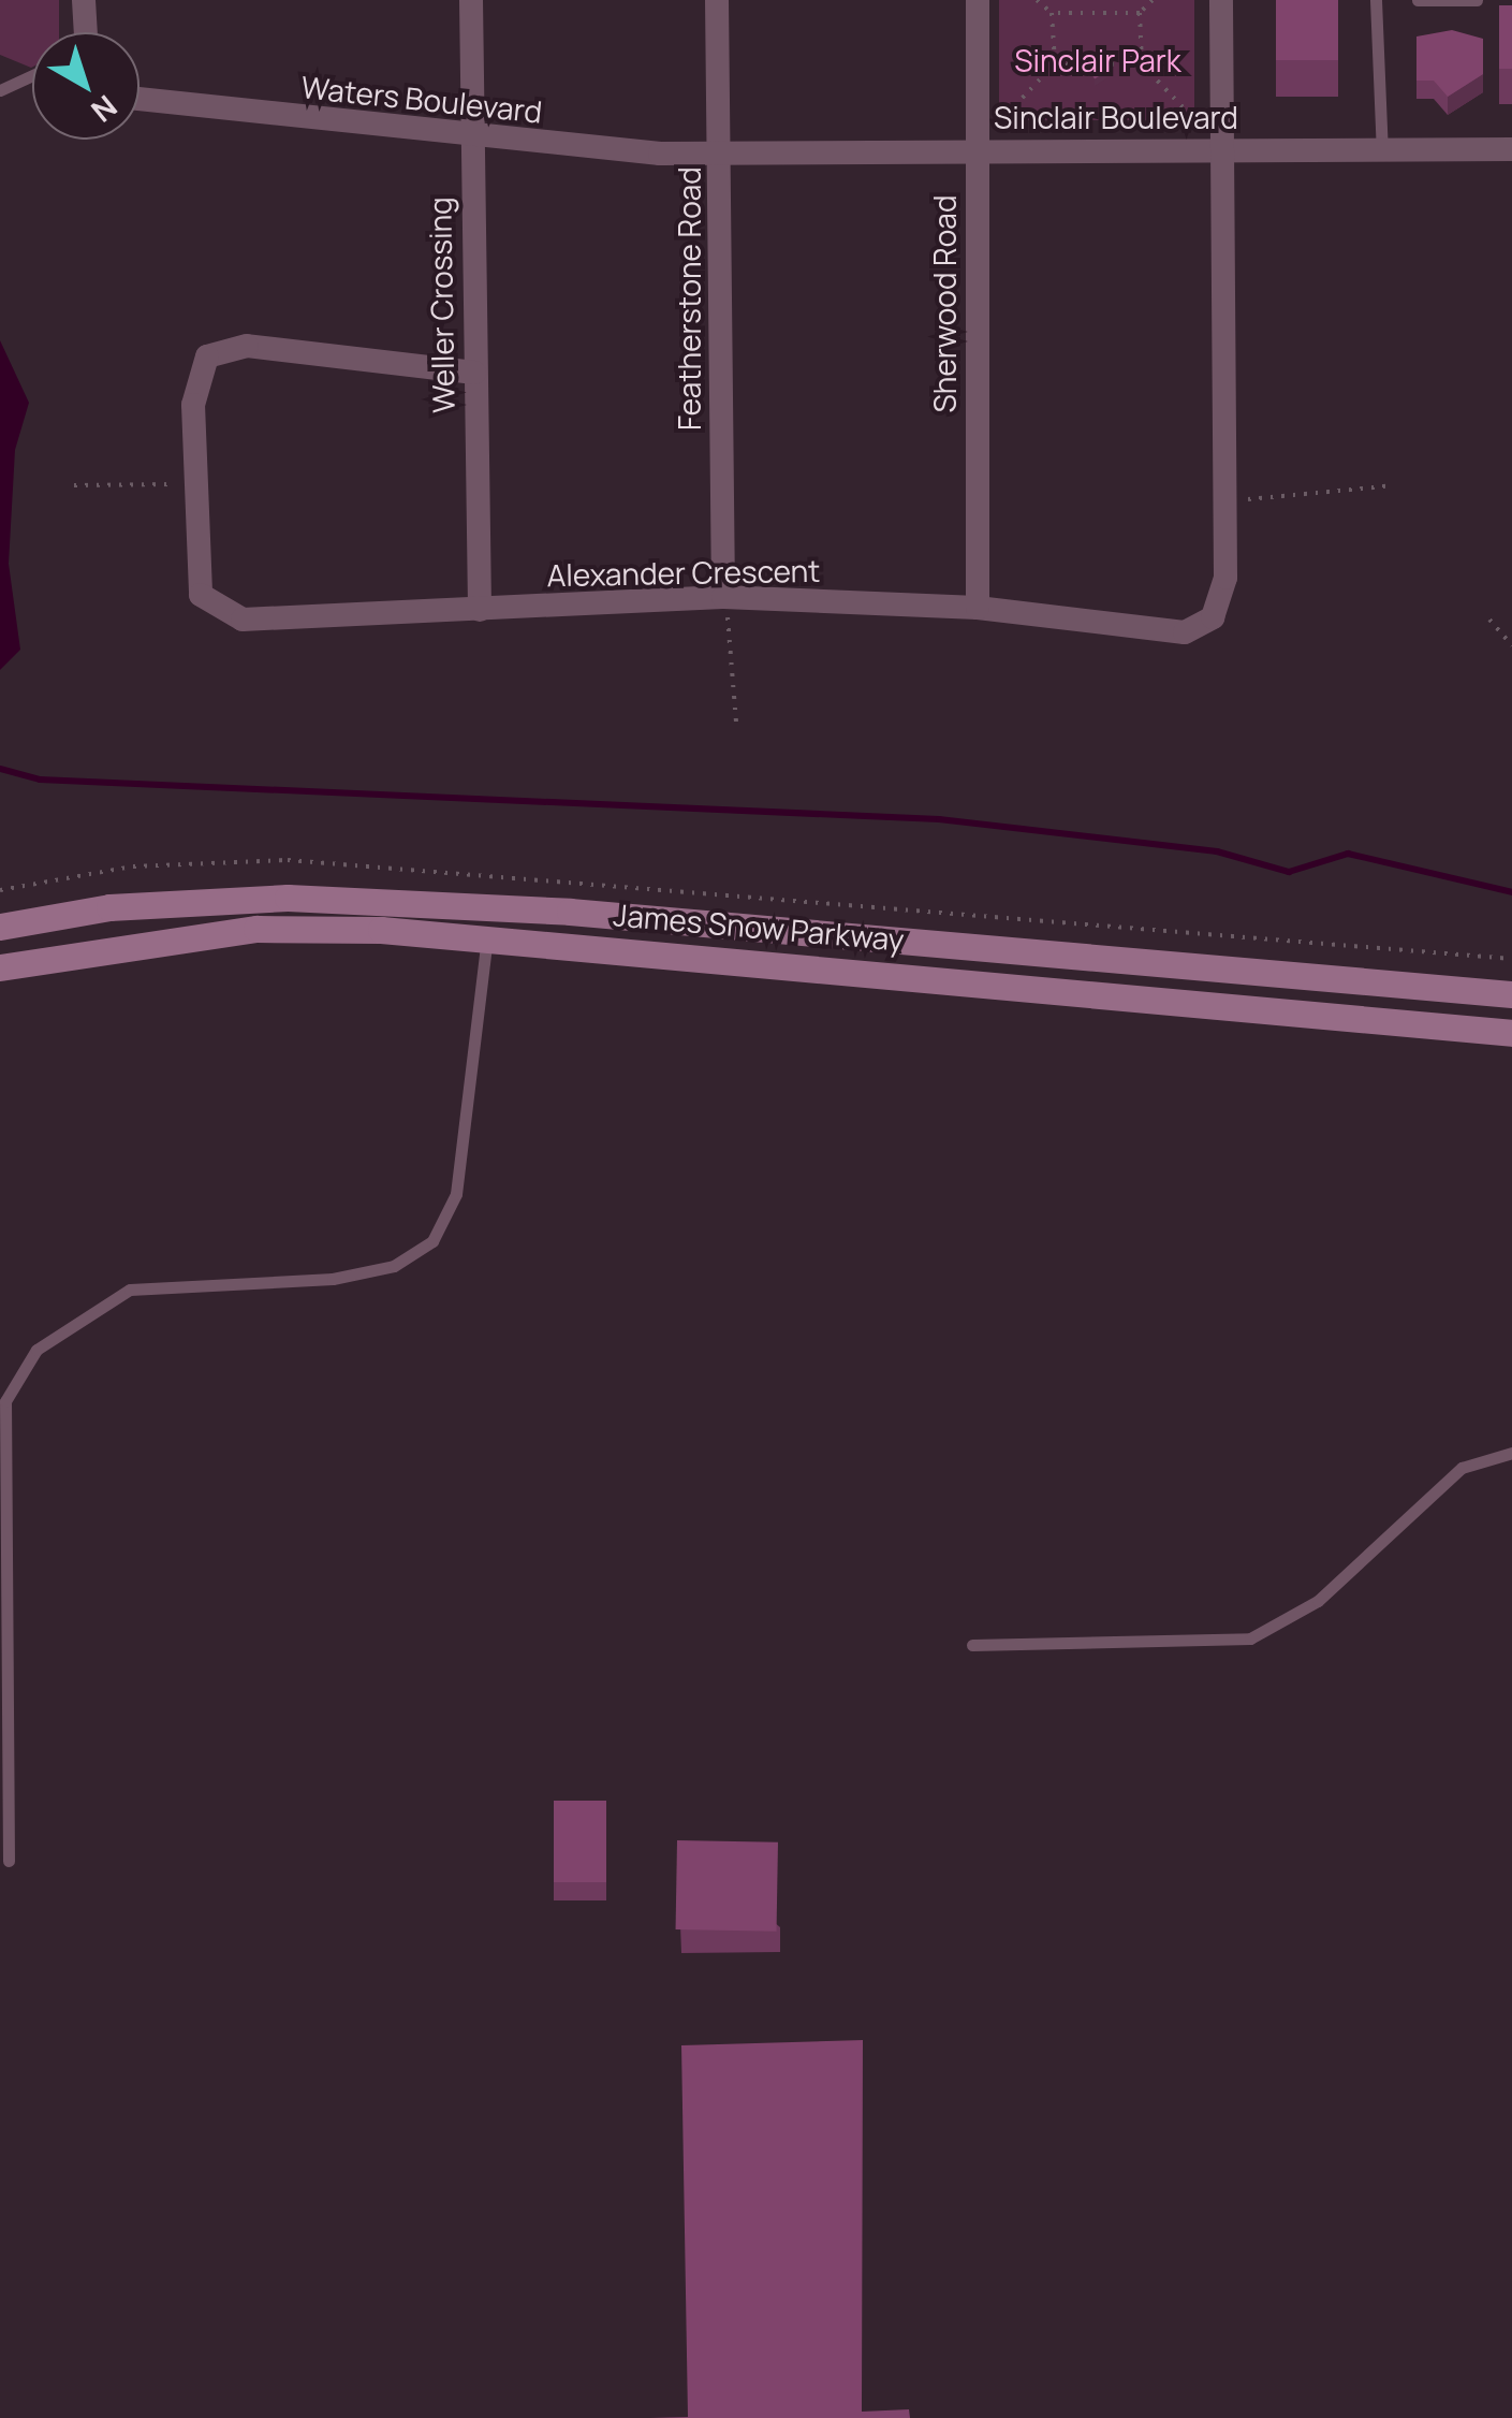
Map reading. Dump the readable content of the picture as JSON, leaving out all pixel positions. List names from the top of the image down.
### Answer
{
  "streets": {
    "main road": ["James Snow Parkway"],
    "street": [
      "Waters Boulevard",
      "Sinclair Boulevard",
      "Featherstone Road",
      "Sherwood Road",
      "Weller Crossing",
      "Alexander Crescent"
    ]
  },
  "crossings": [
    ["Waters Boulevard", "Sinclair Boulevard"],
    ["Waters Boulevard", "Featherstone Road"],
    ["Waters Boulevard", "Weller Crossing"],
    ["Sinclair Boulevard", "Featherstone Road"],
    ["Sinclair Boulevard", "Sherwood Road"],
    ["Sinclair Boulevard", "Alexander Crescent"],
    ["Featherstone Road", "Alexander Crescent"],
    ["Sherwood Road", "Alexander Crescent"],
    ["Weller Crossing", "Alexander Crescent"]
  ],
  "parks": ["Sinclair Park"],
  "north": "bottom right"
}
